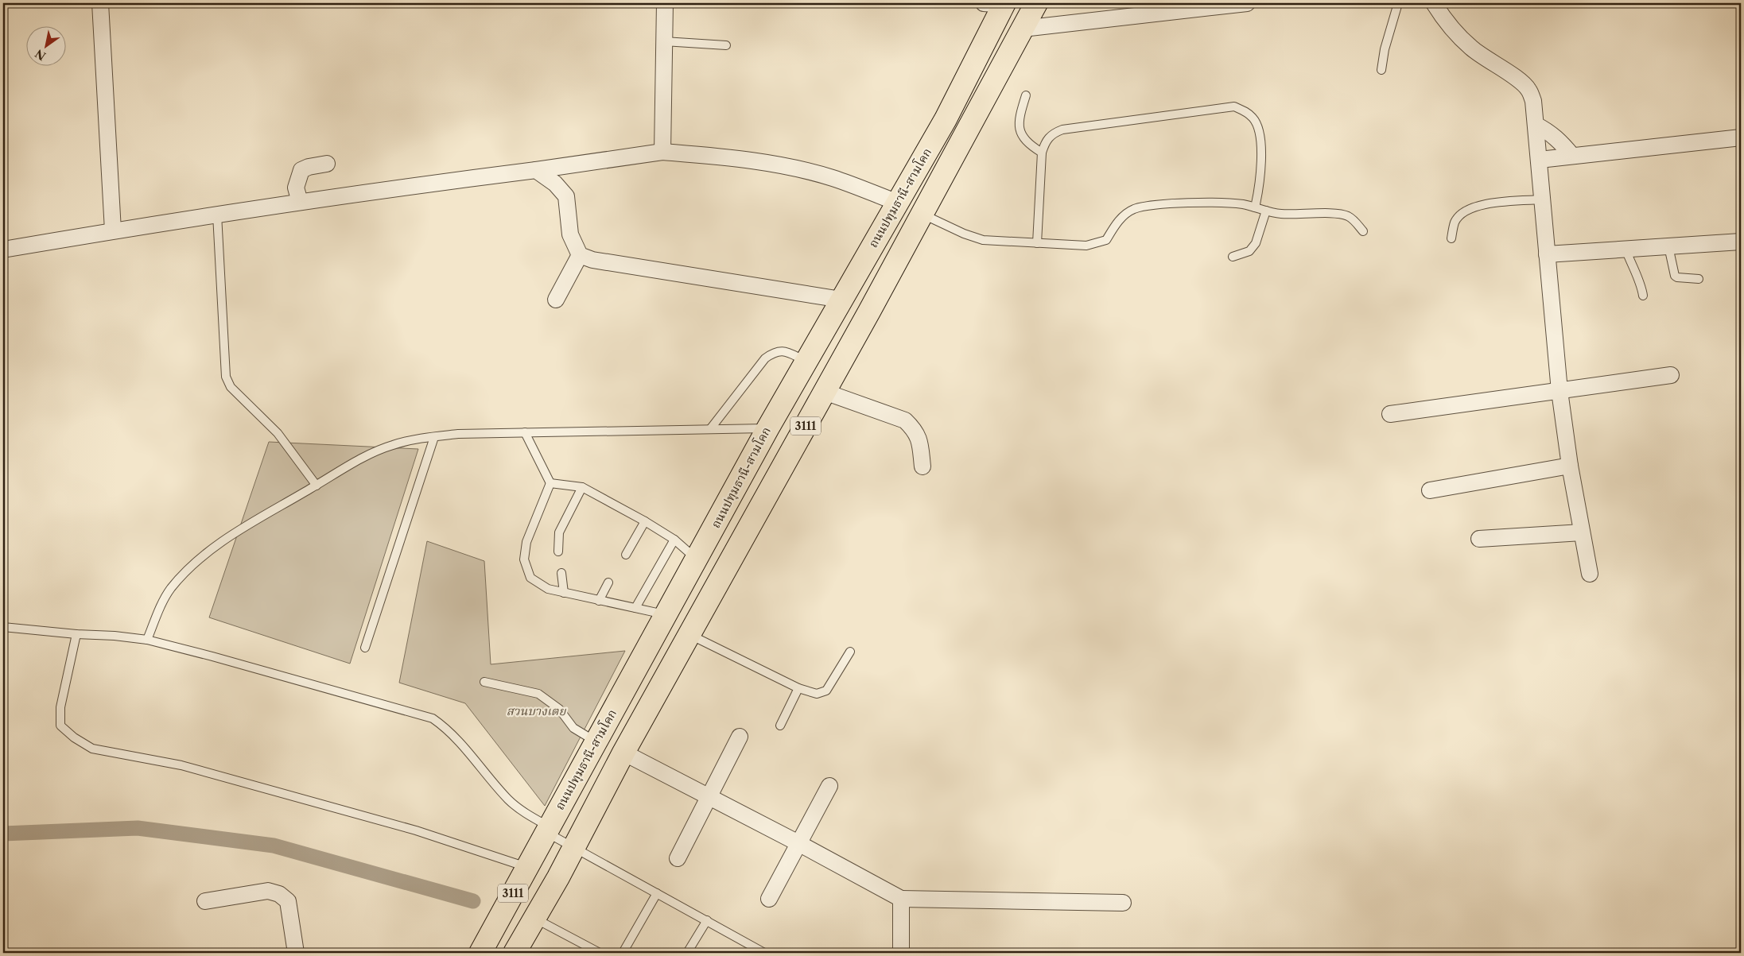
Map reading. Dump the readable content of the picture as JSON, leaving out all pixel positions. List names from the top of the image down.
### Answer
{
  "streets": {
    "main road": ["ถนนปทุมธานี-สามโคก", "3111"]
  },
  "parks": ["สวนบางเตย"],
  "north": "bottom left"
}
